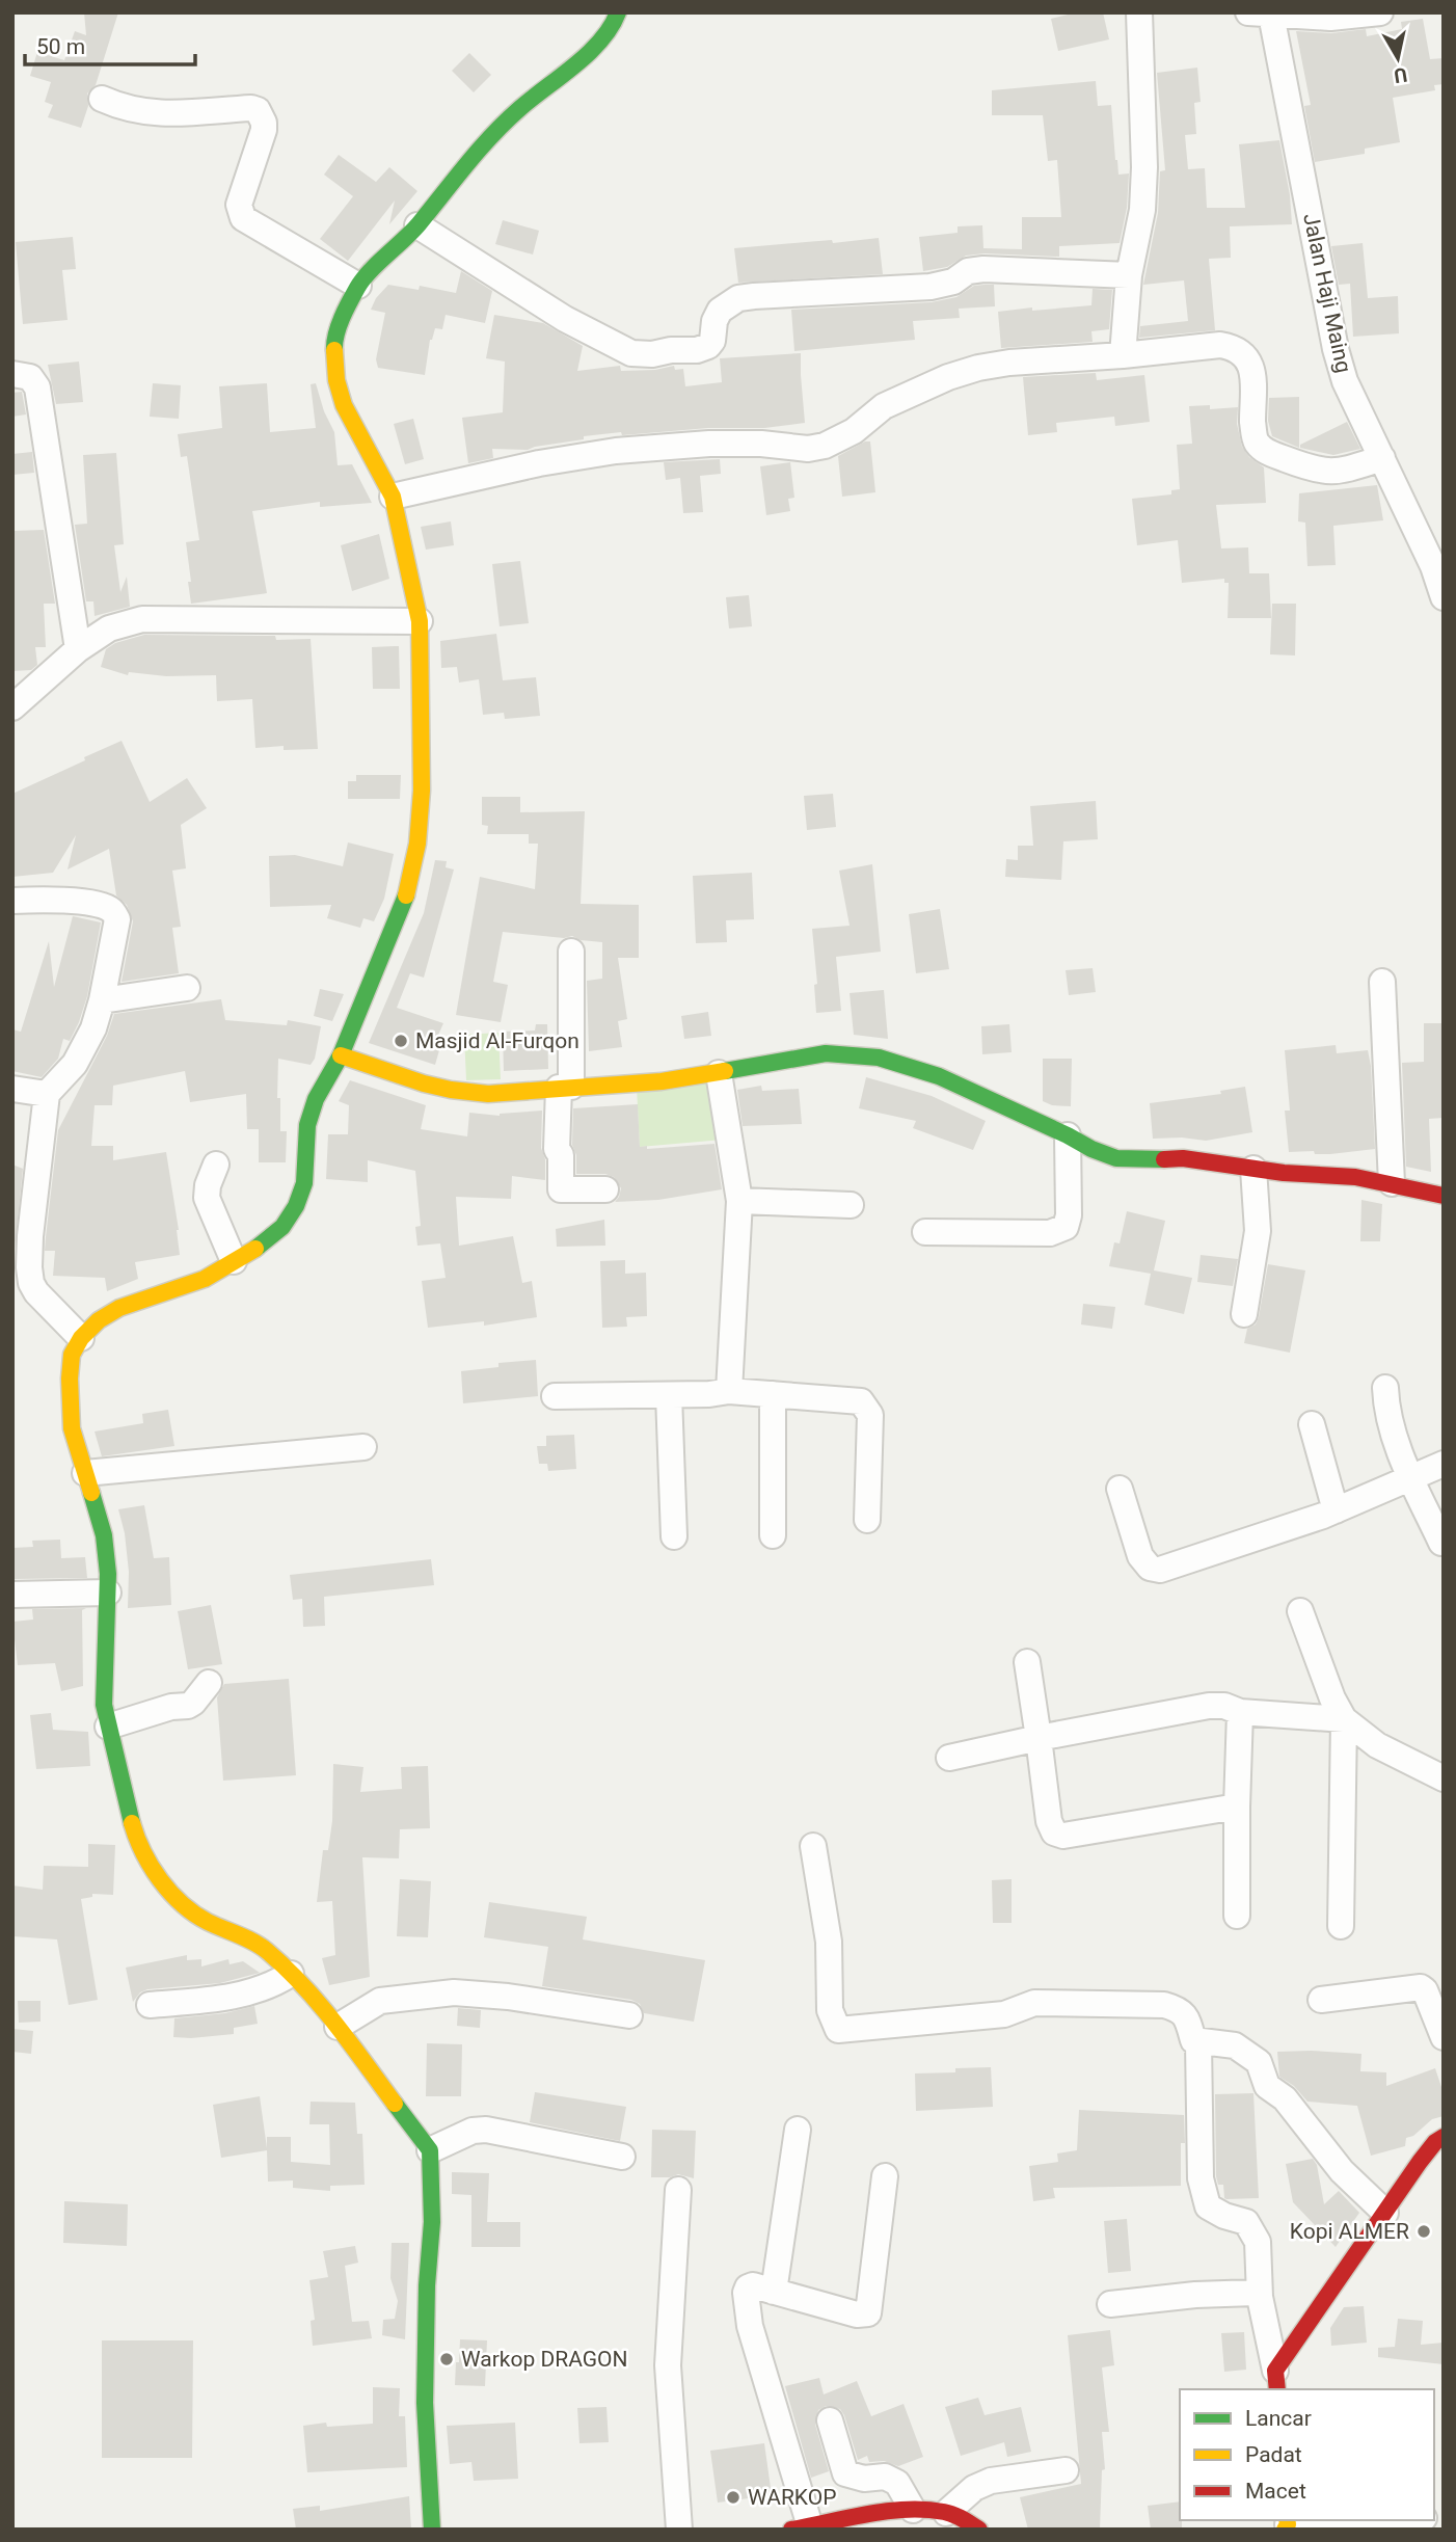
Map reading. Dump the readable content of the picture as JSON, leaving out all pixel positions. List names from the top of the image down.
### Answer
{
  "streets": {
    "street": ["Jalan Haji Maing"]
  },
  "places": [
    "Masjid Al-Furqon",
    "Kopi ALMER",
    "Warkop DRAGON",
    "WARKOP"
  ],
  "legend": ["Lancar", "Padat", "Macet"],
  "scale_bar": "50 m",
  "north": "bottom"
}
